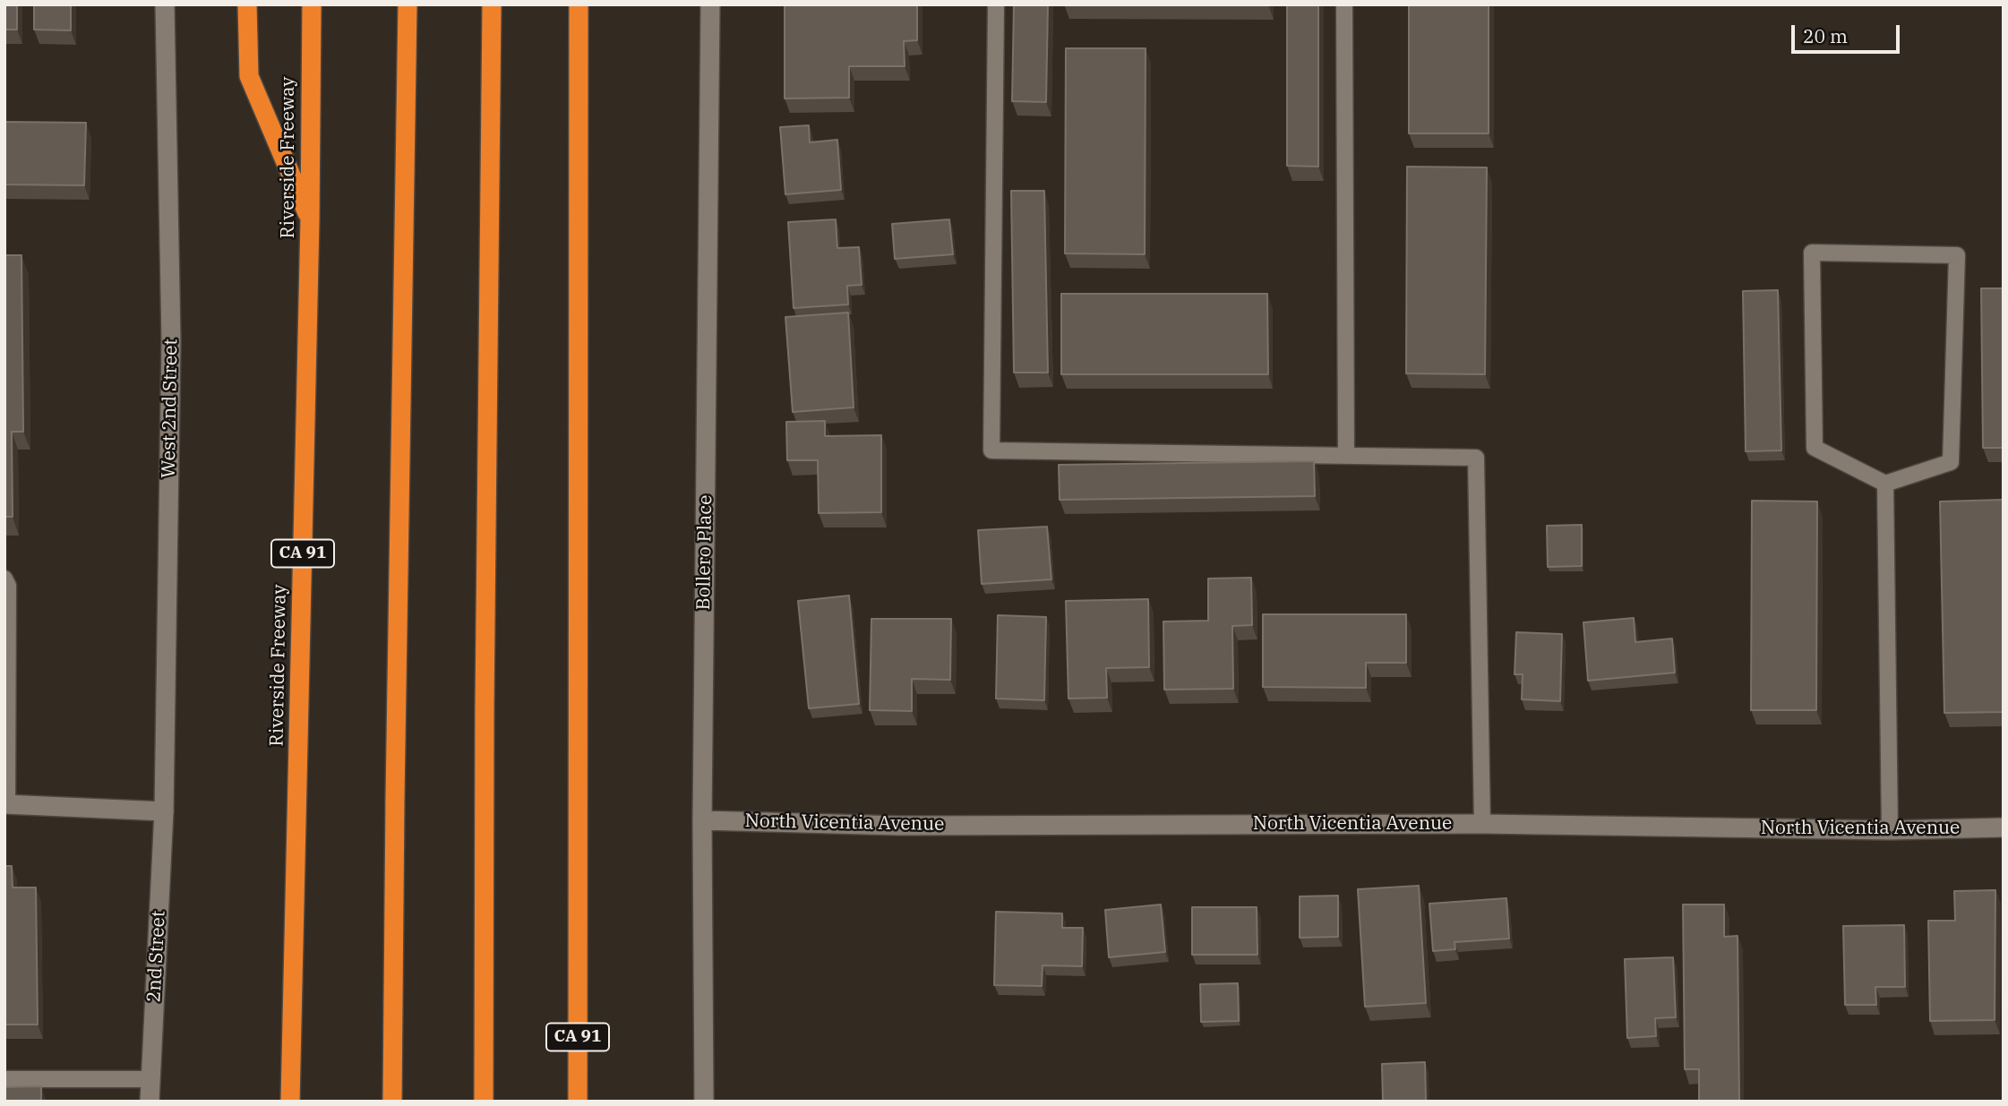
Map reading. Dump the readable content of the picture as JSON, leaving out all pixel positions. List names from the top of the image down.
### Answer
{
  "streets": {
    "highway": ["Riverside Freeway", "CA 91"],
    "street": [
      "West 2nd Street",
      "Bollero Place",
      "North Vicentia Avenue",
      "2nd Street"
    ]
  },
  "crossings": [
    ["West 2nd Street", "2nd Street"],
    ["Bollero Place", "North Vicentia Avenue"]
  ],
  "scale_bar": "20 m"
}
